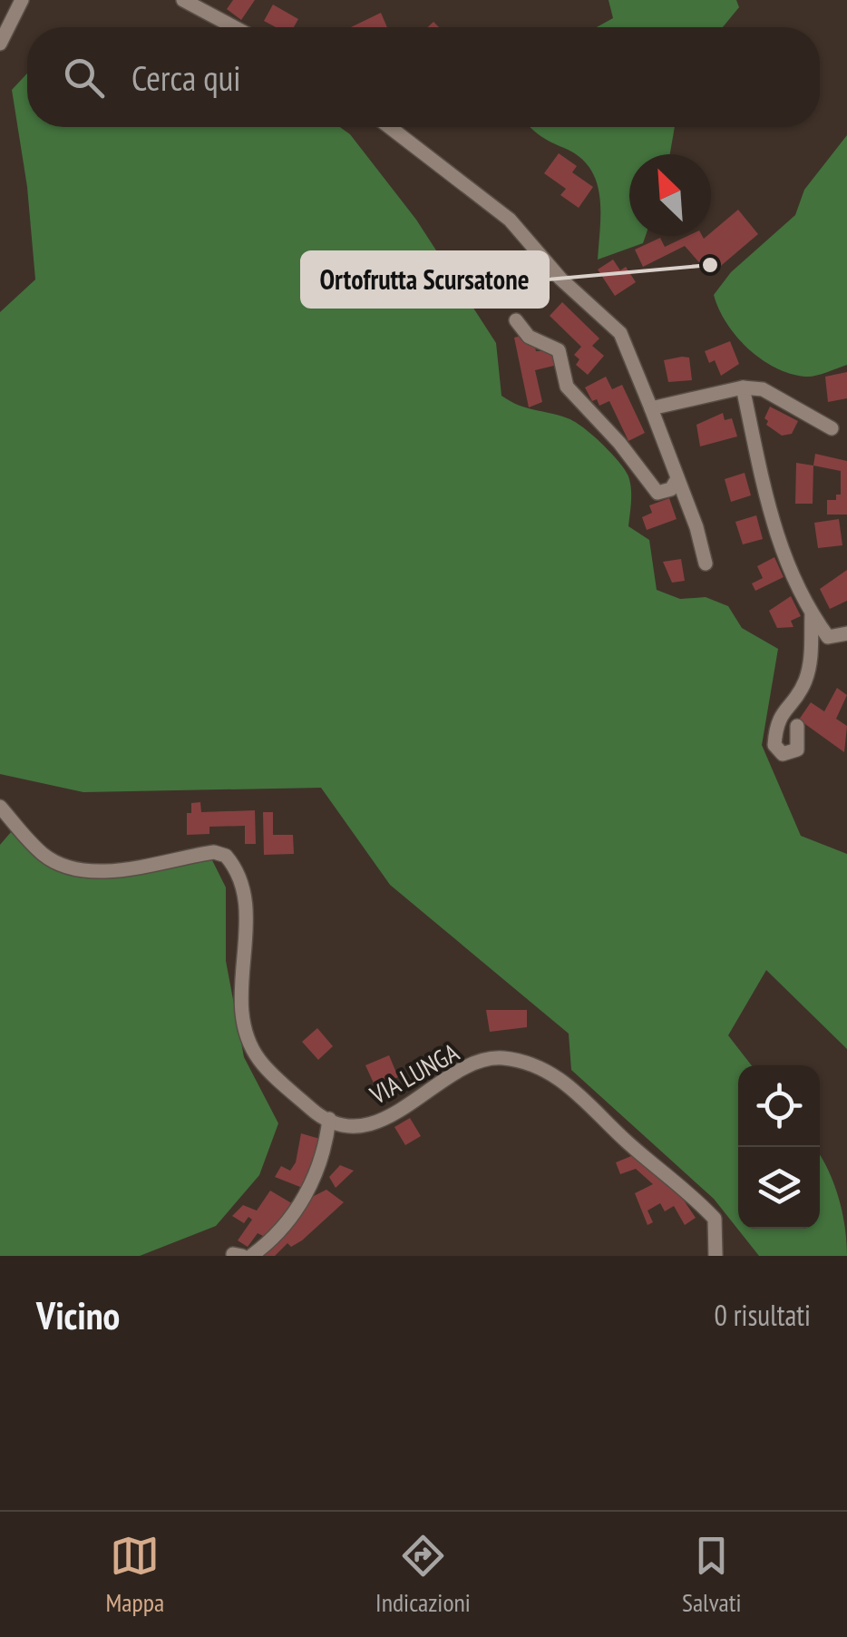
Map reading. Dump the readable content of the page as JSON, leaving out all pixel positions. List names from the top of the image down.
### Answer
{
  "streets": {
    "street": ["VIA LUNGA"]
  },
  "places": ["Ortofrutta Scursatone"],
  "north": "top left",
  "page": {
    "search": "Cerca qui",
    "heading": ["Vicino", "0 risultati"],
    "nav": ["Mappa", "Indicazioni", "Salvati"]
  }
}
